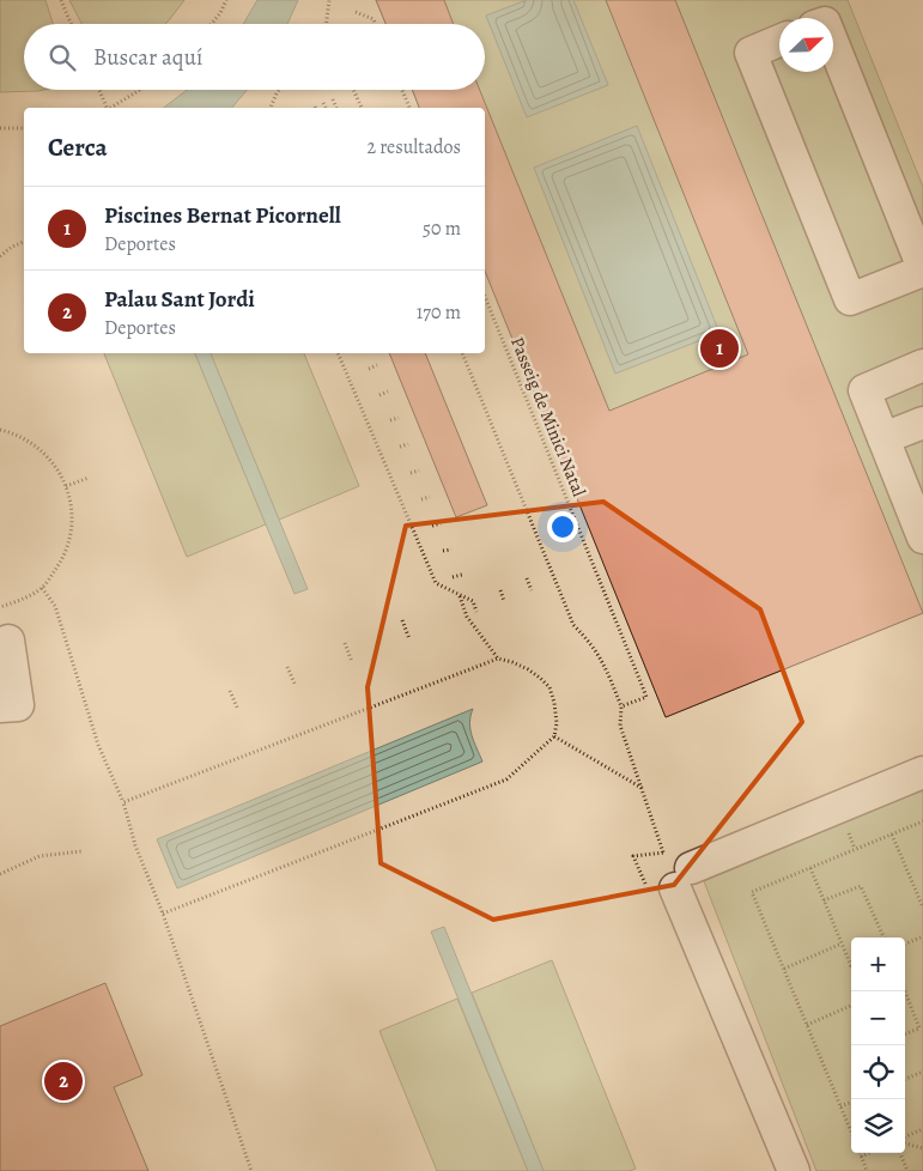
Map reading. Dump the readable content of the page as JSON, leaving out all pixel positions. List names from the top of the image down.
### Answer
{
  "streets": {
    "path": ["Passeig de Minici Natal"]
  },
  "north": "top right",
  "page": {
    "search": "Buscar aquí",
    "heading": ["Cerca", "2 resultados"],
    "list": [
      {
        "mark": "1",
        "name": "Piscines Bernat Picornell",
        "note": "Deportes",
        "value": "50 m"
      },
      {
        "mark": "2",
        "name": "Palau Sant Jordi",
        "note": "Deportes",
        "value": "170 m"
      }
    ],
    "pins": ["1", "2"],
    "map_buttons": ["+", "−"]
  }
}
